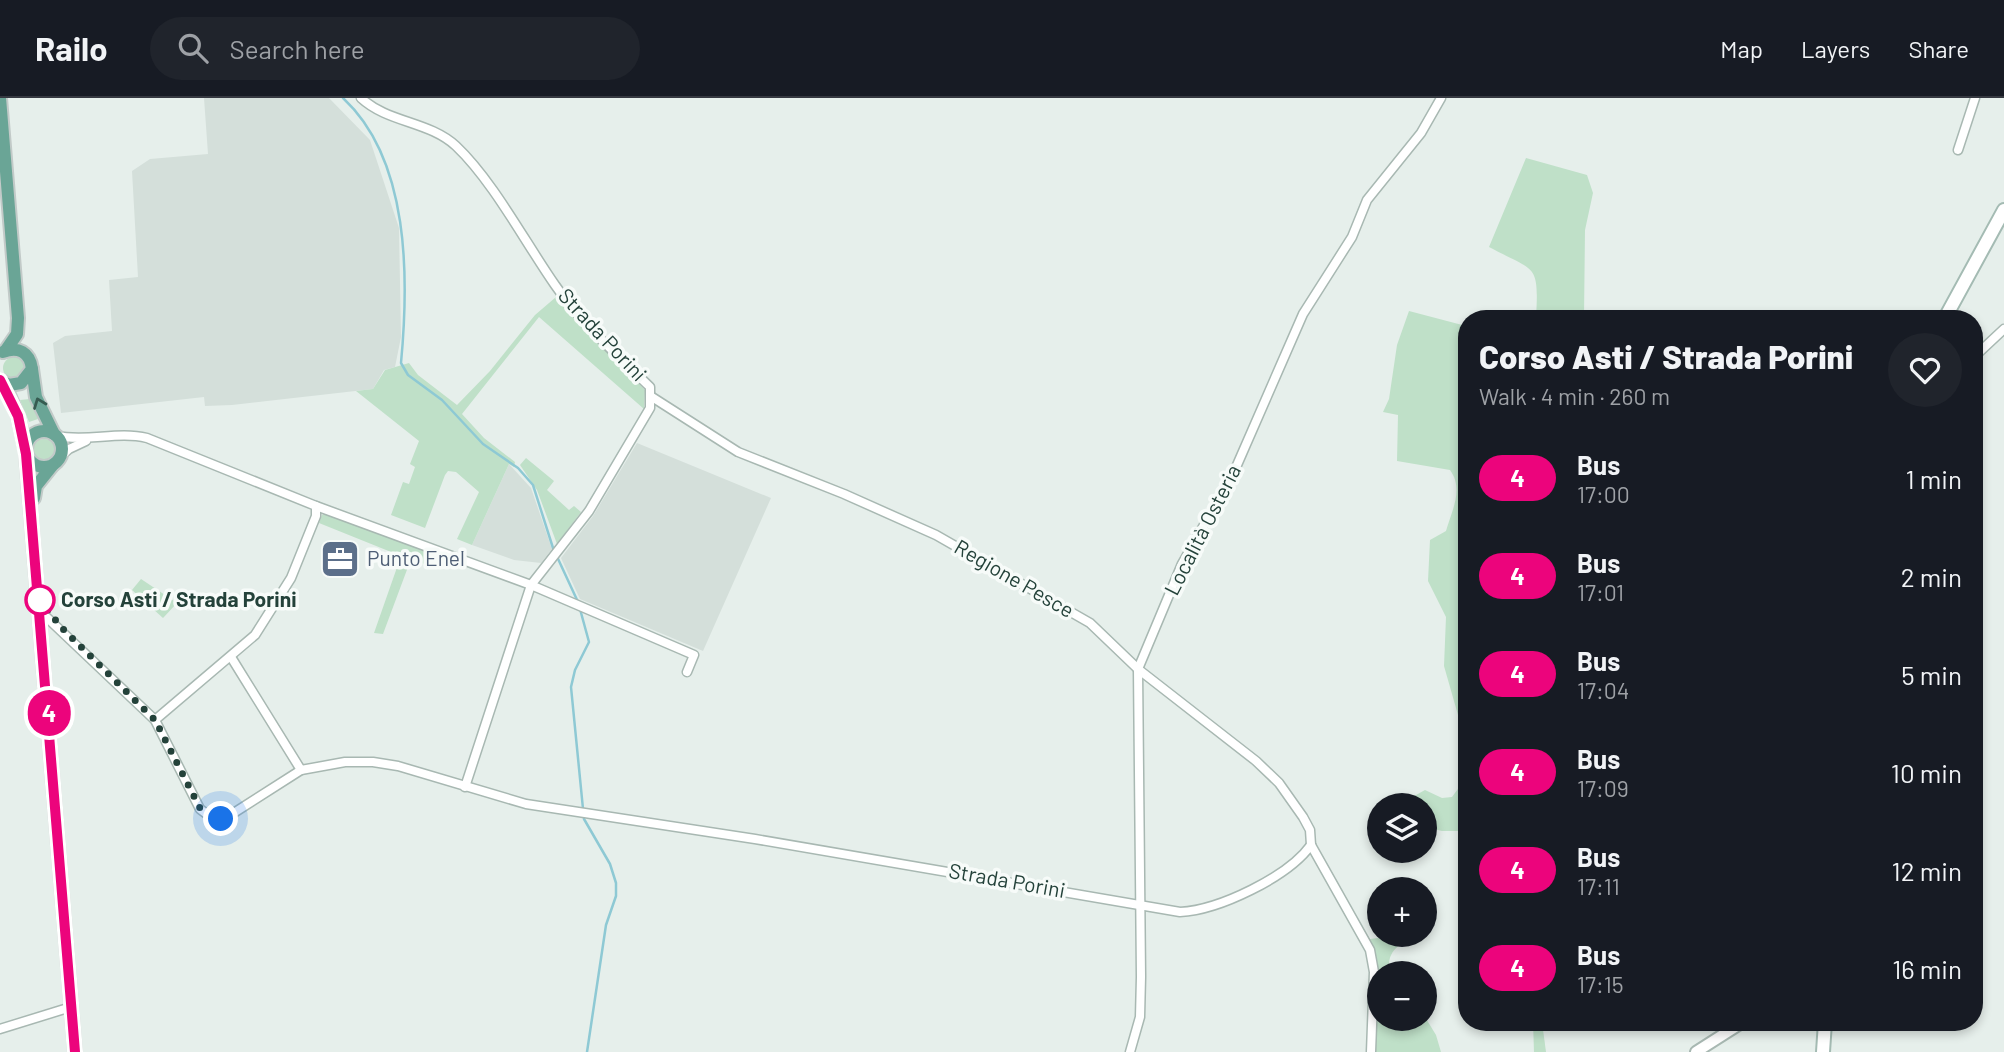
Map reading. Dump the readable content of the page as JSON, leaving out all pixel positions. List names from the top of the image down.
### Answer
{
  "streets": {
    "street": ["Strada Porini", "Località Osteria", "Regione Pesce"]
  },
  "crossings": [
    ["Strada Porini", "Località Osteria"],
    ["Strada Porini", "Regione Pesce"],
    ["Località Osteria", "Regione Pesce"]
  ],
  "places": {
    "office": ["Punto Enel"],
    "other": ["Corso Asti / Strada Porini"]
  },
  "lines": ["bus line 4"],
  "page": {
    "header": "Railo",
    "search": "Search here",
    "nav": ["Map", "Layers", "Share"],
    "on_map": "4",
    "heading": ["Corso Asti / Strada Porini", "Walk · 4 min · 260 m"],
    "list": [
      {
        "mark": "4",
        "name": "Bus",
        "note": "17:00",
        "value": "1 min"
      },
      {
        "mark": "4",
        "name": "Bus",
        "note": "17:01",
        "value": "2 min"
      },
      {
        "mark": "4",
        "name": "Bus",
        "note": "17:04",
        "value": "5 min"
      },
      {
        "mark": "4",
        "name": "Bus",
        "note": "17:09",
        "value": "10 min"
      },
      {
        "mark": "4",
        "name": "Bus",
        "note": "17:11",
        "value": "12 min"
      },
      {
        "mark": "4",
        "name": "Bus",
        "note": "17:15",
        "value": "16 min"
      }
    ],
    "map_buttons": ["+", "−"]
  }
}
